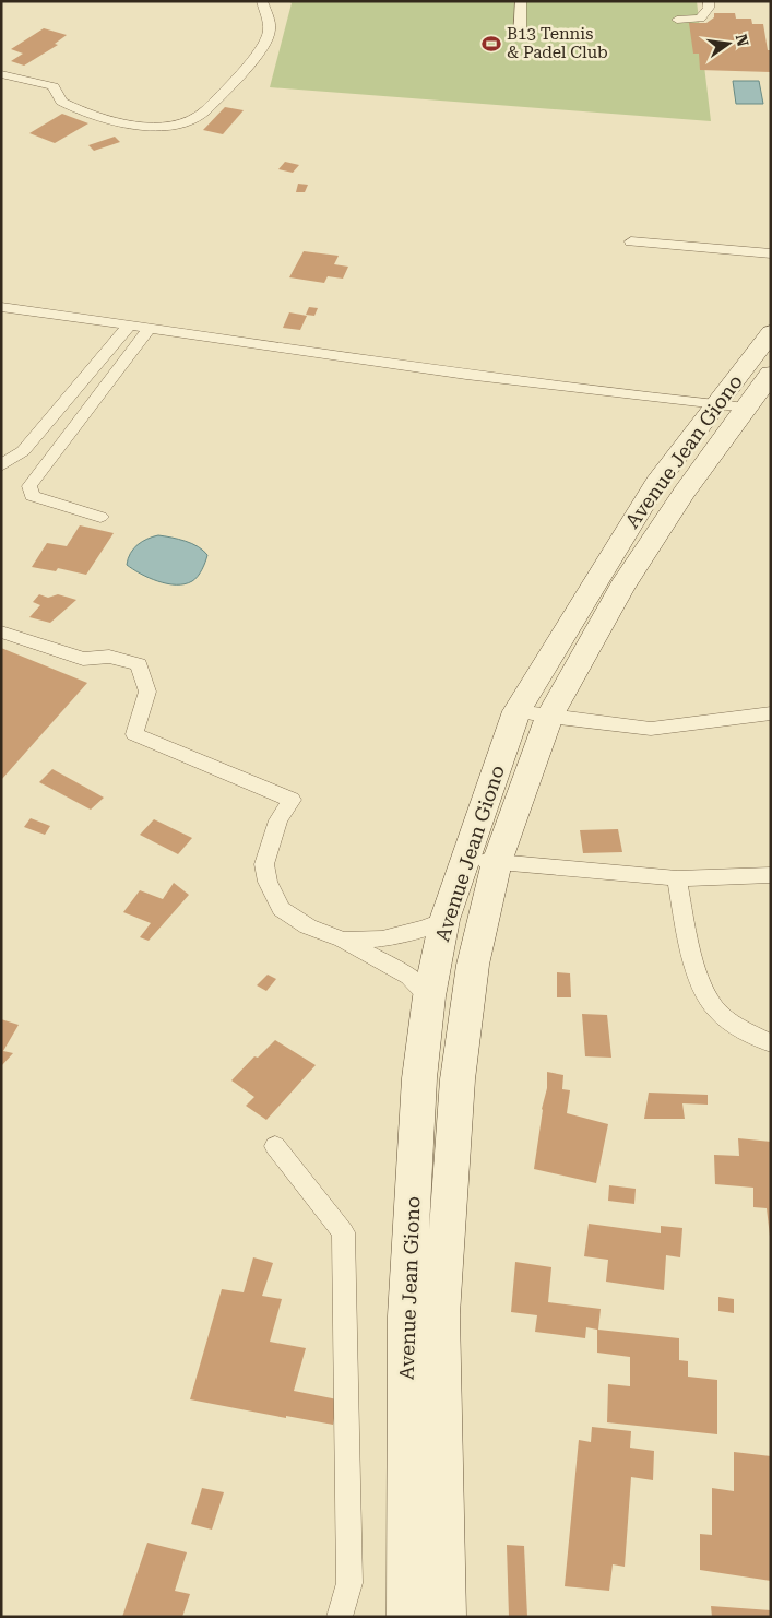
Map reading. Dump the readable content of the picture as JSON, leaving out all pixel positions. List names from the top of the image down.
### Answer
{
  "streets": {
    "main road": ["Avenue Jean Giono"]
  },
  "places": {
    "sports": ["B13 Tennis & Padel Club"]
  },
  "north": "right"
}
